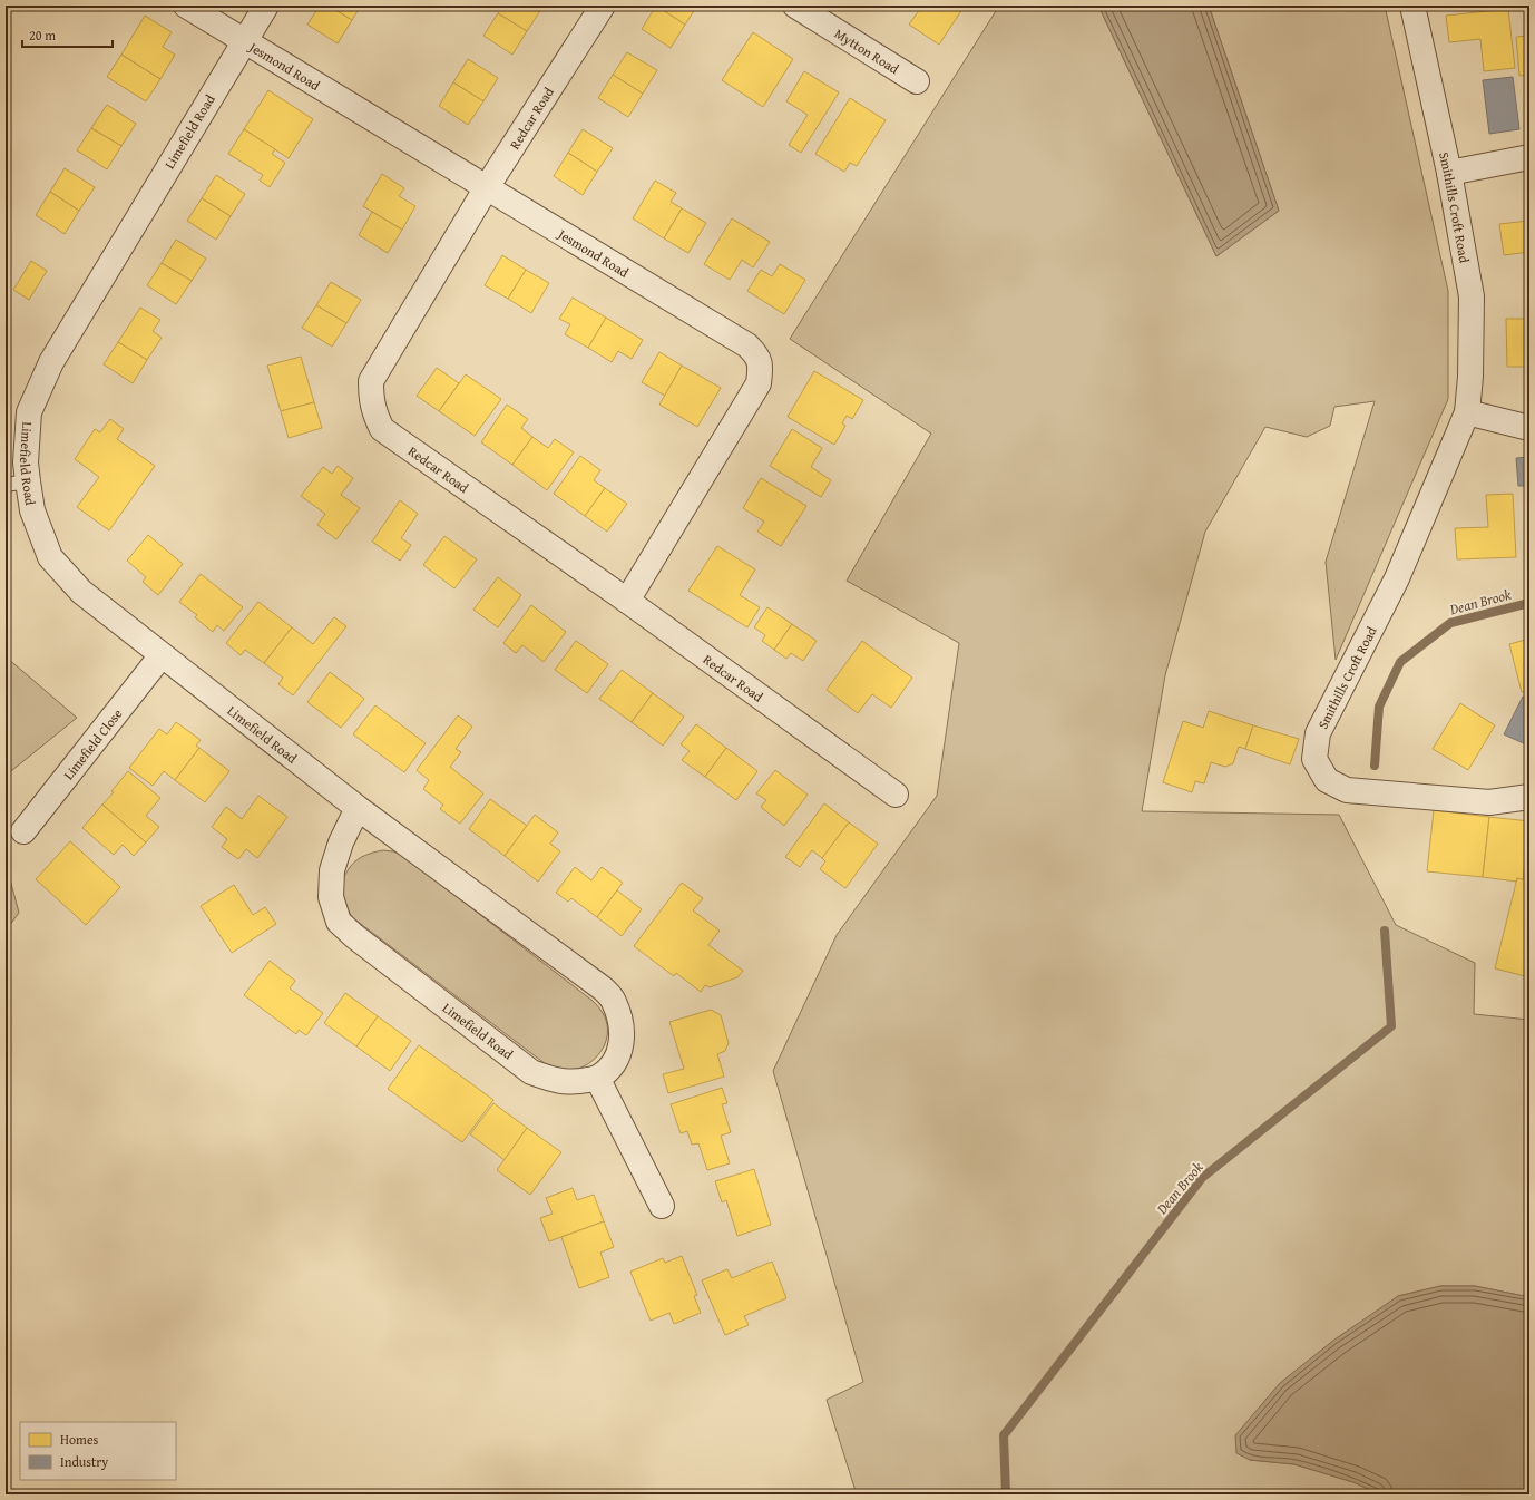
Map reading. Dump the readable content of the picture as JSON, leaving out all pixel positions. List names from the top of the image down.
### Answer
{
  "streets": {
    "street": [
      "Mytton Road",
      "Jesmond Road",
      "Redcar Road",
      "Limefield Road",
      "Smithills Croft Road",
      "Limefield Close"
    ]
  },
  "crossings": [
    ["Jesmond Road", "Redcar Road"],
    ["Jesmond Road", "Limefield Road"],
    ["Limefield Road", "Limefield Close"]
  ],
  "water": ["Dean Brook"],
  "legend": ["Homes", "Industry"],
  "scale_bar": "20 m"
}
